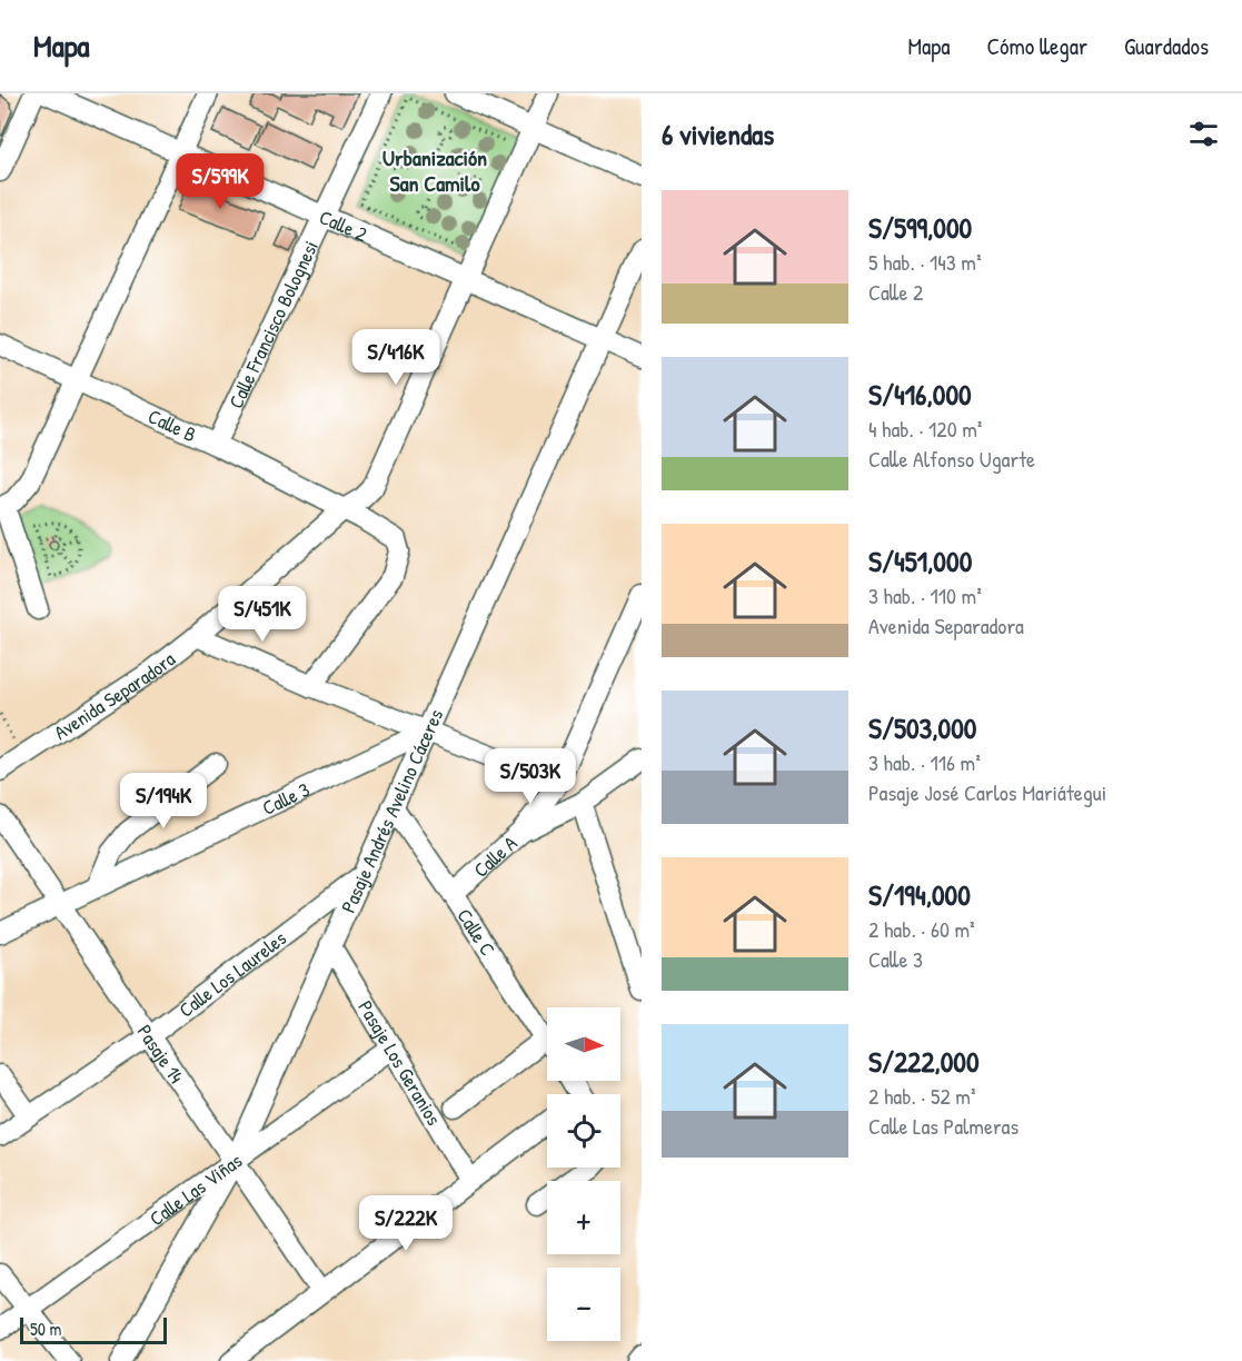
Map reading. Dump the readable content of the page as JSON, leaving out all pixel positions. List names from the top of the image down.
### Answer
{
  "streets": {
    "street": [
      "Calle 2",
      "Calle Francisco Bolognesi",
      "Calle B",
      "Avenida Separadora",
      "Calle 3",
      "Pasaje Andrés Avelino Cáceres",
      "Calle A",
      "Calle C",
      "Calle Los Laureles",
      "Pasaje 14",
      "Pasaje Los Geranios",
      "Calle Las Viñas"
    ]
  },
  "crossings": [
    ["Calle 2", "Calle Francisco Bolognesi"],
    ["Calle 2", "Avenida Separadora"],
    ["Calle 2", "Pasaje Andrés Avelino Cáceres"],
    ["Calle Francisco Bolognesi", "Calle B"],
    ["Calle B", "Avenida Separadora"],
    ["Calle 3", "Pasaje Andrés Avelino Cáceres"],
    ["Calle 3", "Pasaje 14"],
    ["Pasaje Andrés Avelino Cáceres", "Calle C"],
    ["Pasaje Andrés Avelino Cáceres", "Calle Los Laureles"],
    ["Pasaje Andrés Avelino Cáceres", "Pasaje 14"],
    ["Pasaje Andrés Avelino Cáceres", "Pasaje Los Geranios"],
    ["Pasaje Andrés Avelino Cáceres", "Calle Las Viñas"],
    ["Calle A", "Calle C"],
    ["Calle Los Laureles", "Pasaje 14"],
    ["Pasaje 14", "Calle Las Viñas"],
    ["Pasaje Los Geranios", "Calle Las Viñas"]
  ],
  "districts": ["Urbanización San Camilo"],
  "scale_bar": "50 m",
  "north": "right",
  "page": {
    "header": "Mapa",
    "nav": ["Mapa", "Cómo llegar", "Guardados"],
    "heading": "6 viviendas",
    "price": [
      "S/599K",
      "S/416K",
      "S/451K",
      "S/503K",
      "S/194K",
      "S/222K"
    ],
    "list": [
      {
        "name": "S/599,000",
        "note": "5 hab. · 143 m² · Calle 2"
      },
      {
        "name": "S/416,000",
        "note": "4 hab. · 120 m² · Calle Alfonso Ugarte"
      },
      {
        "name": "S/451,000",
        "note": "3 hab. · 110 m² · Avenida Separadora"
      },
      {
        "name": "S/503,000",
        "note": "3 hab. · 116 m² · Pasaje José Carlos Mariátegui"
      },
      {
        "name": "S/194,000",
        "note": "2 hab. · 60 m² · Calle 3"
      },
      {
        "name": "S/222,000",
        "note": "2 hab. · 52 m² · Calle Las Palmeras"
      }
    ],
    "map_buttons": ["+", "−"],
    "scale": "50 m"
  }
}
